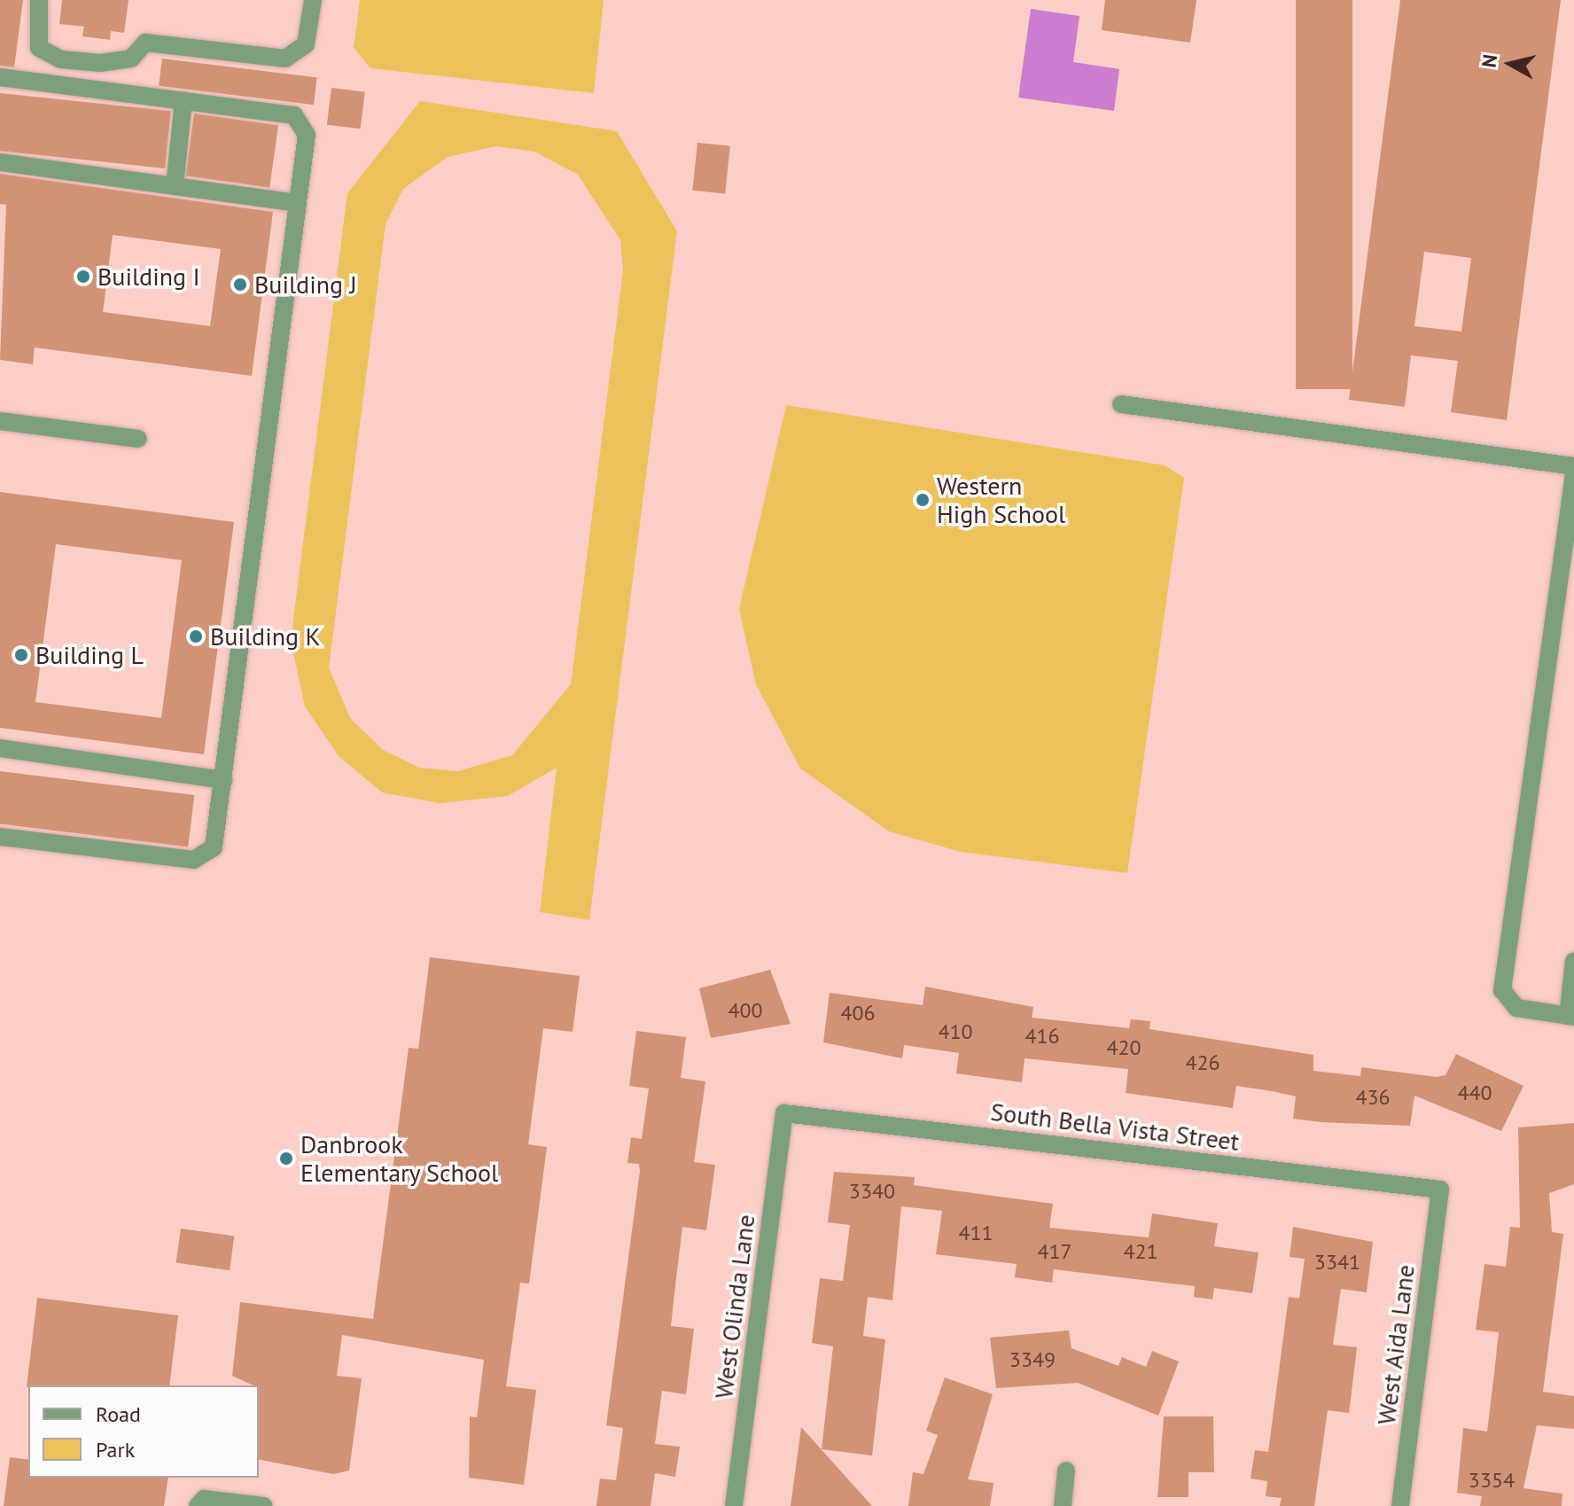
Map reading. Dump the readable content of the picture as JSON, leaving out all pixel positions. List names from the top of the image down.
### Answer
{
  "streets": {
    "street": ["South Bella Vista Street", "West Olinda Lane", "West Aida Lane"]
  },
  "crossings": [
    ["South Bella Vista Street", "West Olinda Lane"],
    ["South Bella Vista Street", "West Aida Lane"]
  ],
  "places": [
    "Building I",
    "Building J",
    "Western High School",
    "Building K",
    "Building L",
    "Danbrook Elementary School"
  ],
  "house_numbers": [
    "400",
    "406",
    "410",
    "416",
    "420",
    "426",
    "440",
    "436",
    "3340",
    "411",
    "417",
    "421",
    "3341",
    "3349",
    "3354"
  ],
  "legend": ["Road", "Park"],
  "north": "left"
}
